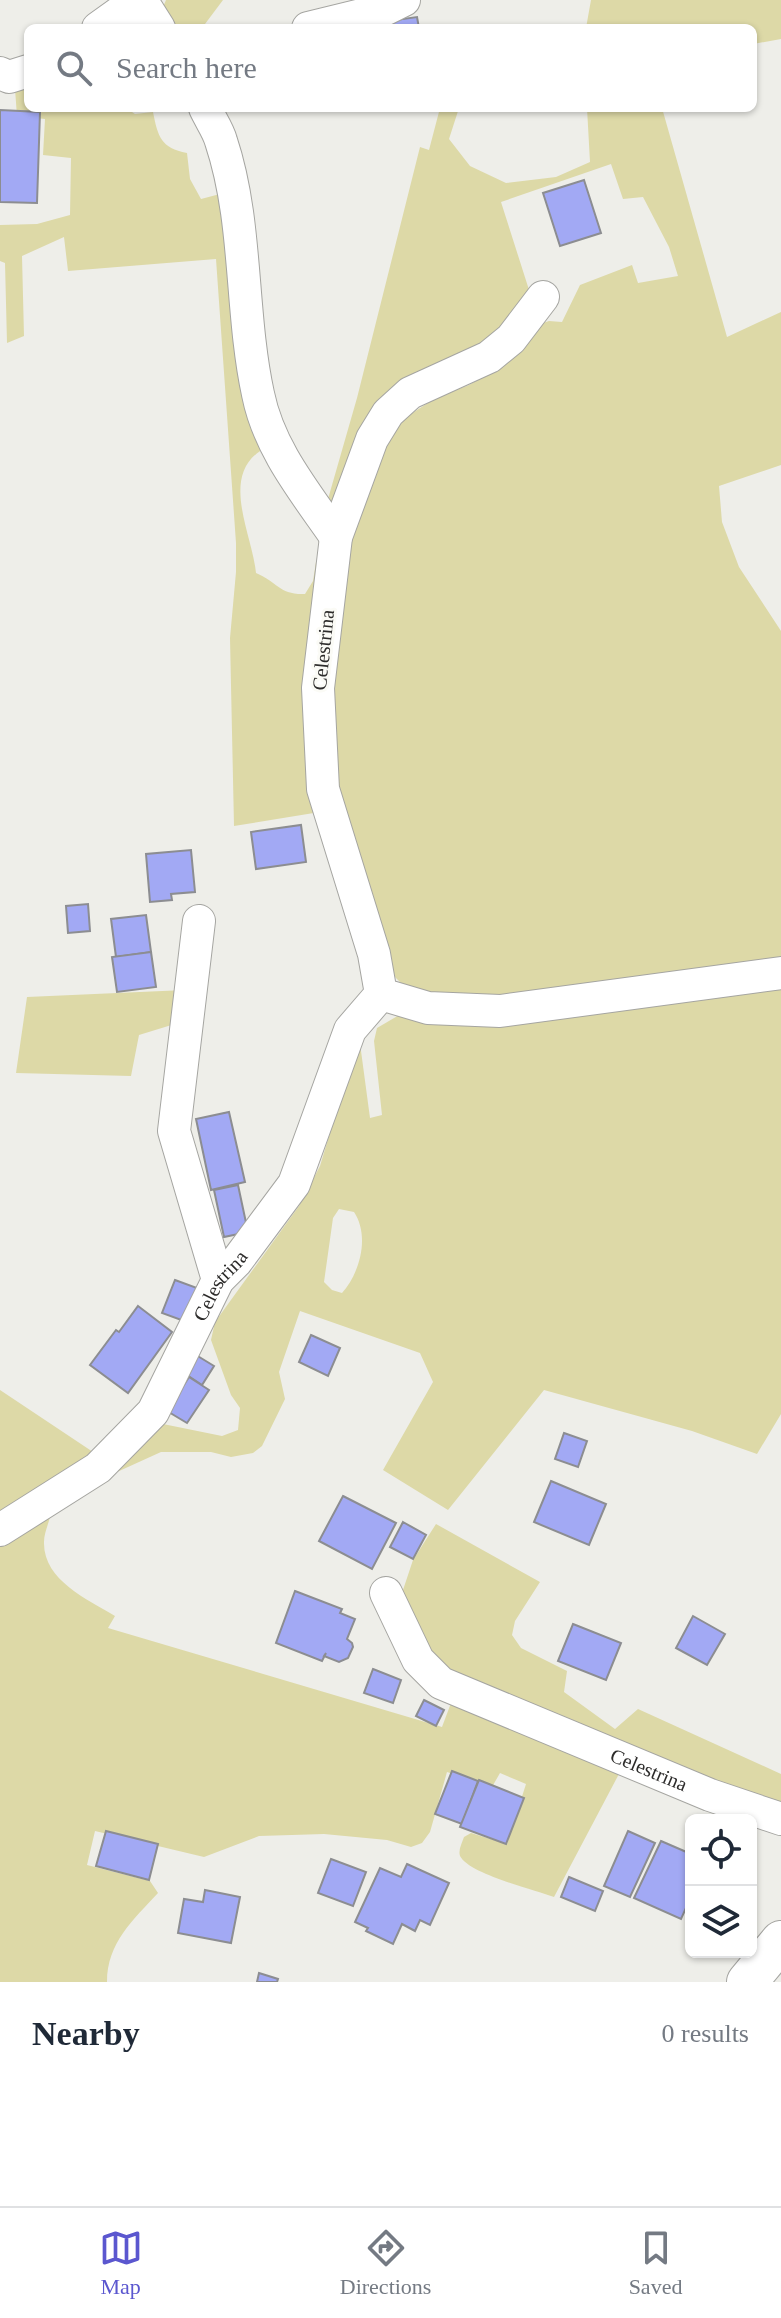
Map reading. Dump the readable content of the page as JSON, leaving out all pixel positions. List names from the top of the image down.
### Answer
{
  "streets": {
    "street": ["Celestrina"]
  },
  "page": {
    "search": "Search here",
    "heading": ["Nearby", "0 results"],
    "nav": ["Map", "Directions", "Saved"]
  }
}
